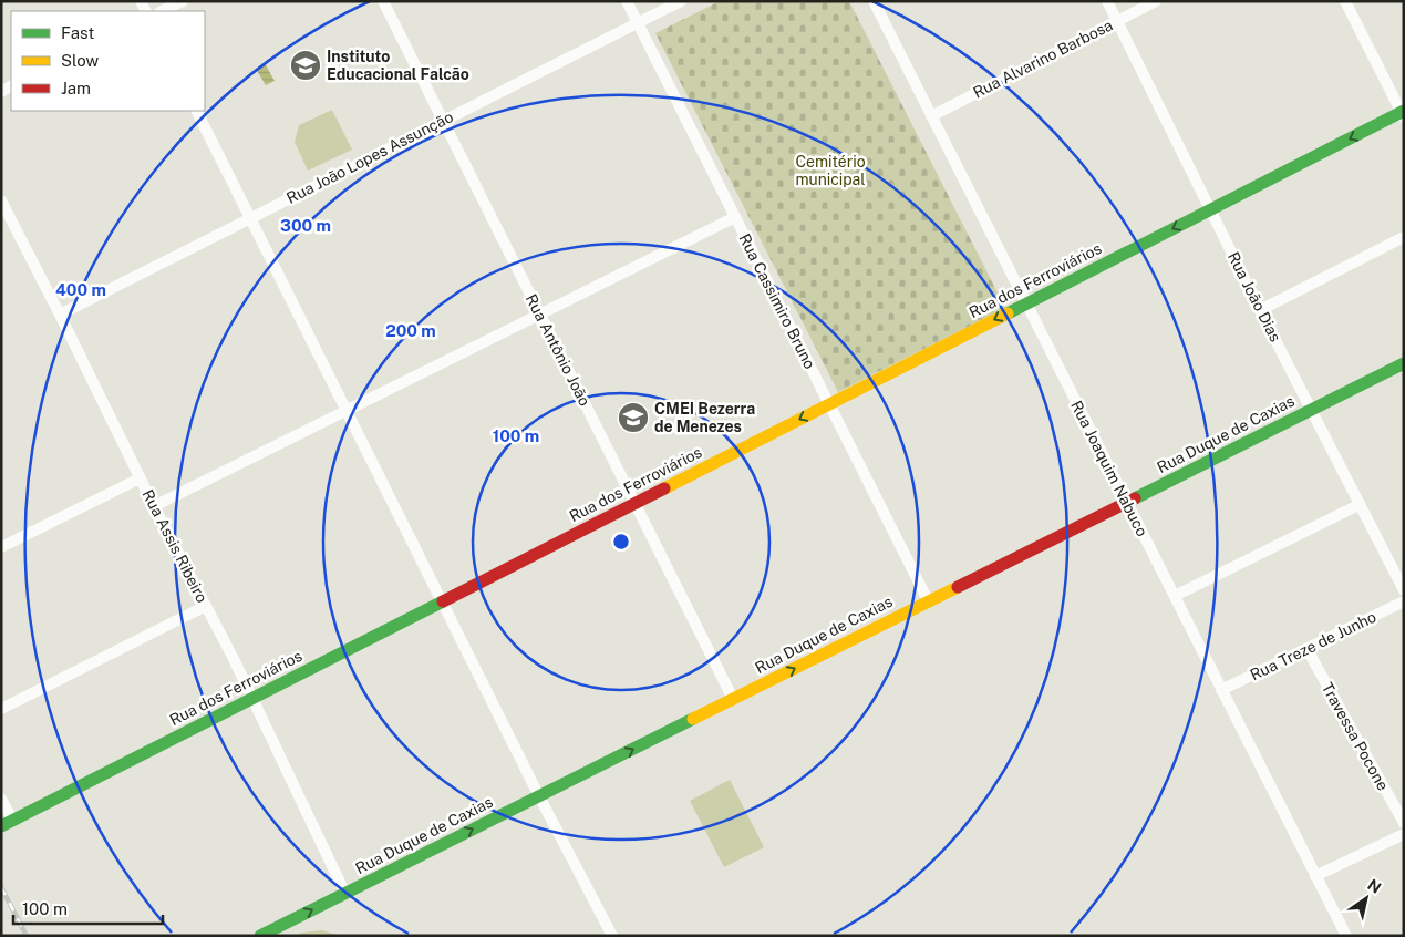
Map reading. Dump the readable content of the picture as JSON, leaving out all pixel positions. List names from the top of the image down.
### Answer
{
  "streets": {
    "main road": ["Rua dos Ferroviários", "Rua Duque de Caxias"],
    "street": [
      "Rua Alvarino Barbosa",
      "Rua João Lopes Assunção",
      "Rua João Dias",
      "Rua Cassimiro Bruno",
      "Rua Antônio João",
      "Rua Joaquim Nabuco",
      "Rua Assis Ribeiro",
      "Rua Treze de Junho",
      "Travessa Pocone"
    ]
  },
  "crossings": [
    ["Rua Alvarino Barbosa", "Rua João Dias"],
    ["Rua Alvarino Barbosa", "Rua Joaquim Nabuco"],
    ["Rua João Lopes Assunção", "Rua Cassimiro Bruno"],
    ["Rua João Lopes Assunção", "Rua Antônio João"],
    ["Rua João Lopes Assunção", "Rua Assis Ribeiro"],
    ["Rua dos Ferroviários", "Rua João Dias"],
    ["Rua dos Ferroviários", "Rua Cassimiro Bruno"],
    ["Rua dos Ferroviários", "Rua Antônio João"],
    ["Rua dos Ferroviários", "Rua Joaquim Nabuco"],
    ["Rua dos Ferroviários", "Rua Assis Ribeiro"],
    ["Rua João Dias", "Rua Duque de Caxias"],
    ["Rua Cassimiro Bruno", "Rua Duque de Caxias"],
    ["Rua Antônio João", "Rua Duque de Caxias"],
    ["Rua Duque de Caxias", "Rua Joaquim Nabuco"],
    ["Rua Duque de Caxias", "Rua Assis Ribeiro"],
    ["Rua Joaquim Nabuco", "Rua Treze de Junho"],
    ["Rua Treze de Junho", "Travessa Pocone"]
  ],
  "one_way": ["Rua dos Ferroviários", "Rua Duque de Caxias"],
  "parks": ["Cemitério municipal"],
  "places": {
    "school or university": ["Instituto Educacional Falcão", "CMEI Bezerra de Menezes"]
  },
  "legend": ["Fast", "Slow", "Jam"],
  "scale_bar": "100 m",
  "north": "top right",
  "rings": [
    "300 m",
    "400 m",
    "200 m",
    "100 m"
  ]
}
